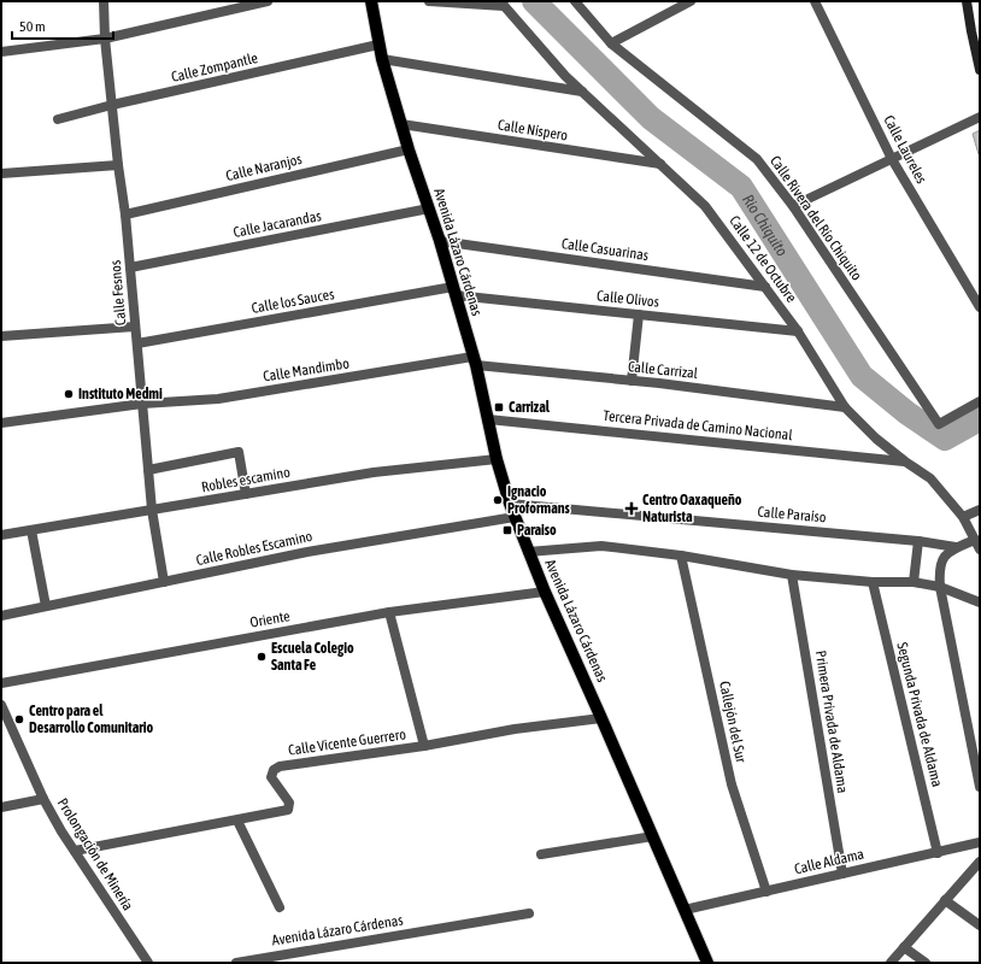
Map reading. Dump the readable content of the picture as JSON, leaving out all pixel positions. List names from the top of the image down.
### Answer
{
  "streets": {
    "main road": ["Avenida Lázaro Cárdenas"],
    "street": [
      "Calle Zompantle",
      "Calle Níspero",
      "Calle Laureles",
      "Calle Naranjos",
      "Calle Rivera del Río Chiquito",
      "Calle Jacarandas",
      "Calle Casuarinas",
      "Calle 12 de Octubre",
      "Calle Fesnos",
      "Calle Olivos",
      "Calle los Sauces",
      "Calle Mandimbo",
      "Calle Carrizal",
      "Tercera Privada de Camino Nacional",
      "Robles escamino",
      "Calle Paraíso",
      "Calle Robles Escamino",
      "Oriente",
      "Segunda Privada de Aldama",
      "Callejón del Sur",
      "Primera Privada de Aldama",
      "Calle Vicente Guerrero",
      "Prolongación de Minería",
      "Calle Aldama"
    ]
  },
  "crossings": [
    ["Calle Zompantle", "Avenida Lázaro Cárdenas"],
    ["Calle Zompantle", "Calle Fesnos"],
    ["Calle Níspero", "Avenida Lázaro Cárdenas"],
    ["Calle Níspero", "Calle 12 de Octubre"],
    ["Calle Naranjos", "Avenida Lázaro Cárdenas"],
    ["Calle Naranjos", "Calle Fesnos"],
    ["Calle Jacarandas", "Avenida Lázaro Cárdenas"],
    ["Calle Jacarandas", "Calle Fesnos"],
    ["Calle Casuarinas", "Avenida Lázaro Cárdenas"],
    ["Calle Casuarinas", "Calle 12 de Octubre"],
    ["Avenida Lázaro Cárdenas", "Calle Olivos"],
    ["Avenida Lázaro Cárdenas", "Calle los Sauces"],
    ["Avenida Lázaro Cárdenas", "Calle Mandimbo"],
    ["Avenida Lázaro Cárdenas", "Calle Carrizal"],
    ["Avenida Lázaro Cárdenas", "Tercera Privada de Camino Nacional"],
    ["Avenida Lázaro Cárdenas", "Robles escamino"],
    ["Avenida Lázaro Cárdenas", "Calle Paraíso"],
    ["Avenida Lázaro Cárdenas", "Calle Robles Escamino"],
    ["Avenida Lázaro Cárdenas", "Oriente"],
    ["Avenida Lázaro Cárdenas", "Calle Vicente Guerrero"],
    ["Avenida Lázaro Cárdenas", "Calle Aldama"],
    ["Calle 12 de Octubre", "Calle Olivos"],
    ["Calle 12 de Octubre", "Calle Carrizal"],
    ["Calle 12 de Octubre", "Tercera Privada de Camino Nacional"],
    ["Calle Fesnos", "Calle los Sauces"],
    ["Calle Fesnos", "Calle Mandimbo"],
    ["Calle Fesnos", "Robles escamino"],
    ["Calle Fesnos", "Calle Robles Escamino"],
    ["Calle Olivos", "Calle los Sauces"],
    ["Calle Mandimbo", "Calle Carrizal"],
    ["Segunda Privada de Aldama", "Calle Aldama"],
    ["Callejón del Sur", "Calle Aldama"],
    ["Primera Privada de Aldama", "Calle Aldama"],
    ["Calle Vicente Guerrero", "Prolongación de Minería"]
  ],
  "water": ["Rio Chiquito"],
  "places": {
    "other": [
      "Instituto Medmi",
      "Ignacio Proformans",
      "Escuela Colegio Santa Fe",
      "Centro para el Desarrollo Comunitario"
    ],
    "transit": ["Carrizal", "Paraiso"],
    "health": ["Centro Oaxaqueño Naturista"]
  },
  "scale_bar": "50 m"
}
